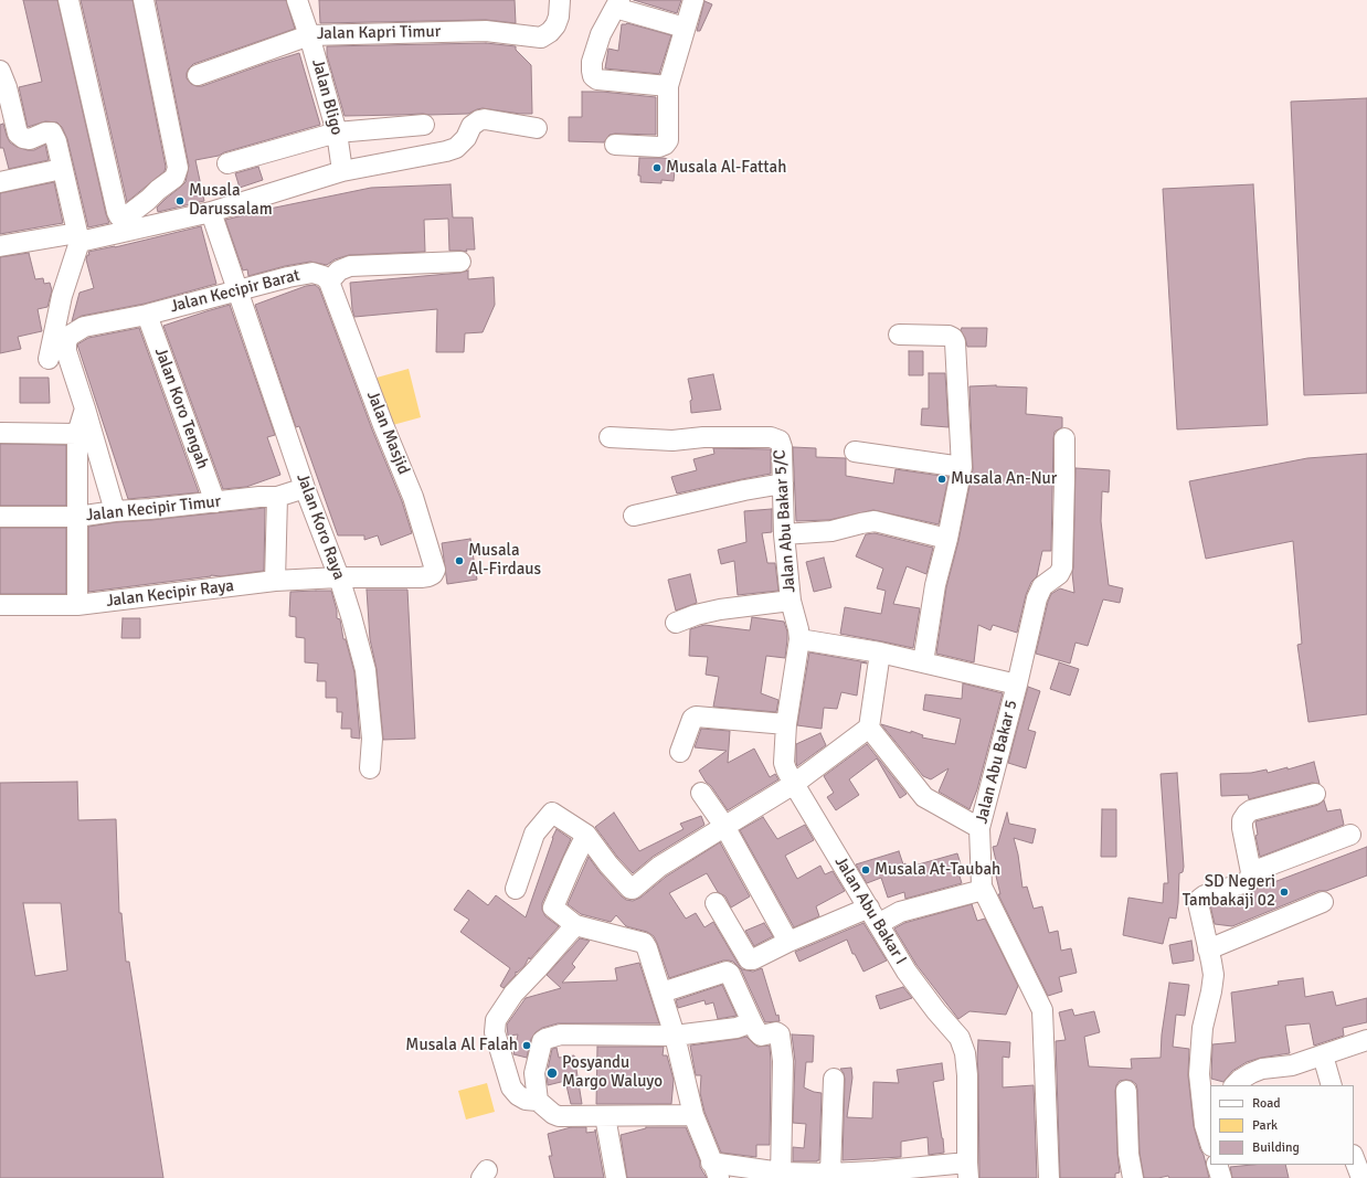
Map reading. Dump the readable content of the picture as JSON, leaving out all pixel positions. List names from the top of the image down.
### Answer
{
  "streets": {
    "street": [
      "Jalan Kapri Timur",
      "Jalan Bligo",
      "Jalan Kecipir Barat",
      "Jalan Koro Tengah",
      "Jalan Masjid",
      "Jalan Kecipir Timur",
      "Jalan Abu Bakar 5/C",
      "Jalan Koro Raya",
      "Jalan Kecipir Raya",
      "Jalan Abu Bakar 5",
      "Jalan Abu Bakar I"
    ]
  },
  "crossings": [
    ["Jalan Kapri Timur", "Jalan Bligo"],
    ["Jalan Kecipir Barat", "Jalan Koro Tengah"],
    ["Jalan Kecipir Barat", "Jalan Masjid"],
    ["Jalan Kecipir Barat", "Jalan Koro Raya"],
    ["Jalan Koro Tengah", "Jalan Kecipir Timur"],
    ["Jalan Masjid", "Jalan Kecipir Raya"],
    ["Jalan Kecipir Timur", "Jalan Koro Raya"],
    ["Jalan Abu Bakar 5/C", "Jalan Abu Bakar 5"],
    ["Jalan Abu Bakar 5/C", "Jalan Abu Bakar I"],
    ["Jalan Koro Raya", "Jalan Kecipir Raya"],
    ["Jalan Abu Bakar 5", "Jalan Abu Bakar I"]
  ],
  "places": [
    "Musala Al-Fattah",
    "Musala Darussalam",
    "Musala An-Nur",
    "Musala Al-Firdaus",
    "Musala At-Taubah",
    "SD Negeri Tambakaji 02",
    "Musala Al Falah",
    "Posyandu Margo Waluyo"
  ],
  "legend": ["Road", "Park", "Building"]
}
